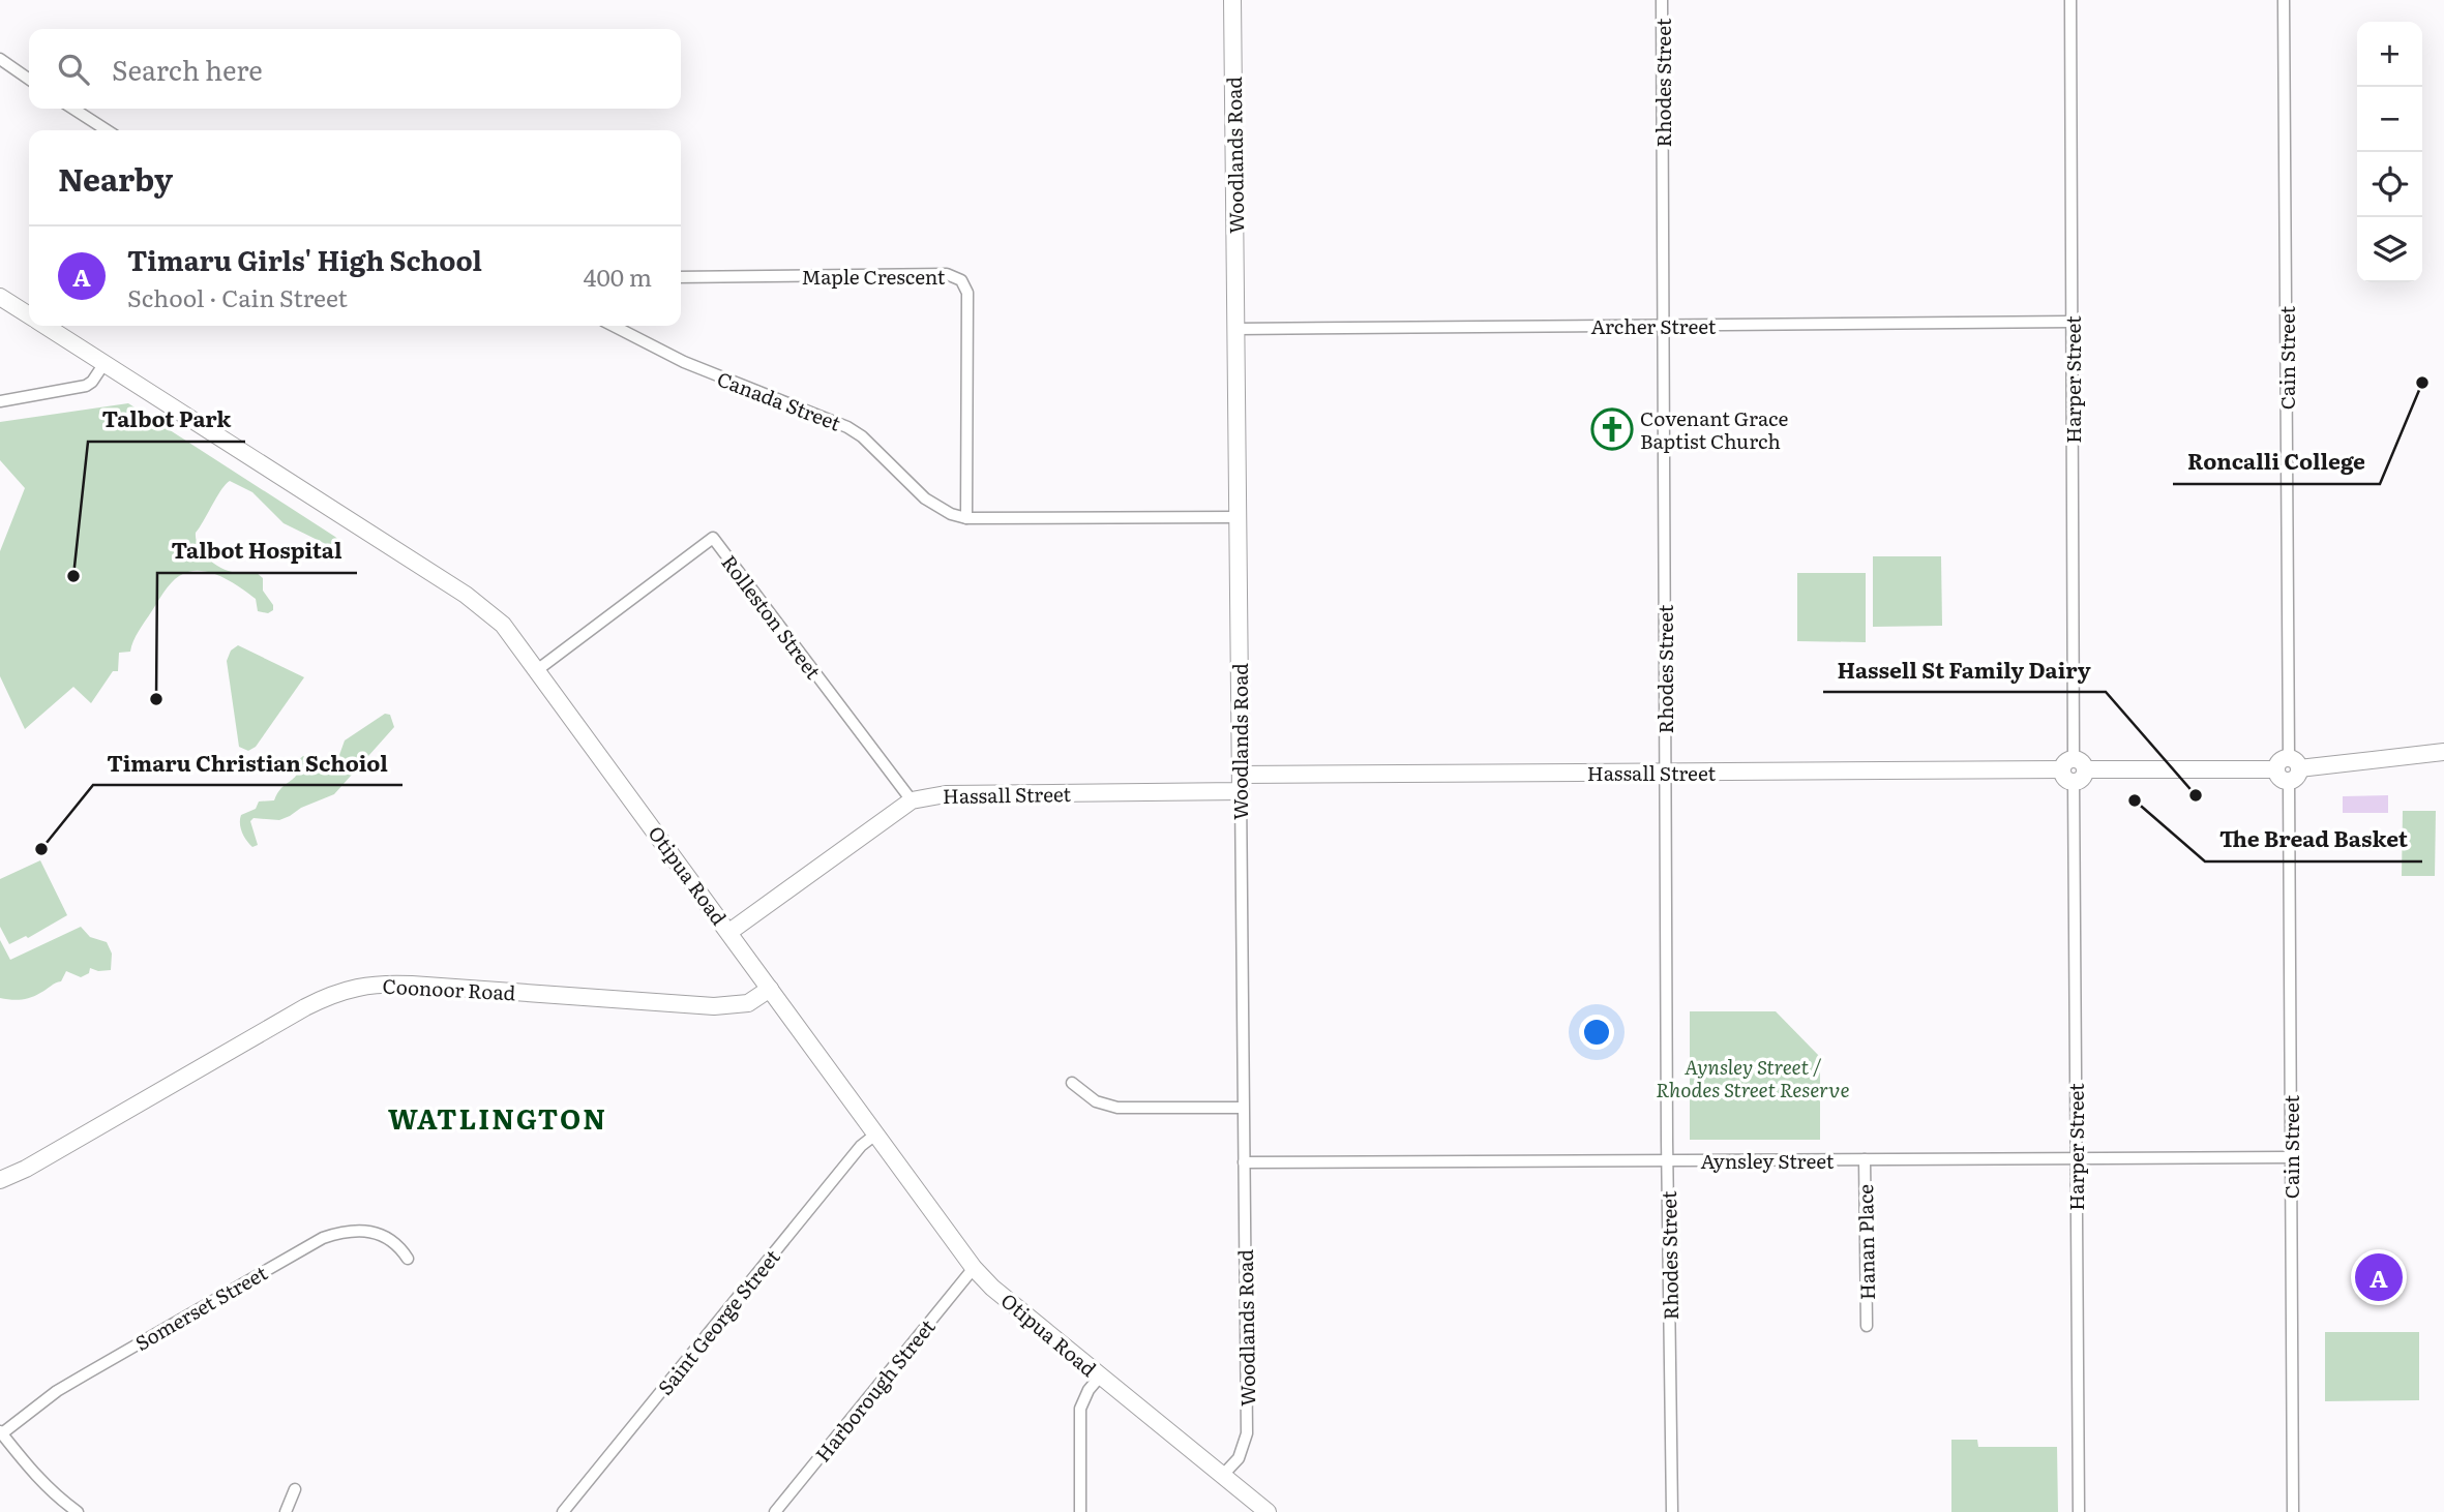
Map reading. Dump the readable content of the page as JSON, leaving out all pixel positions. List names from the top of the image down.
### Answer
{
  "streets": {
    "street": [
      "Rhodes Street",
      "Woodlands Road",
      "Maple Crescent",
      "Archer Street",
      "Cain Street",
      "Harper Street",
      "Canada Street",
      "Rolleston Street",
      "Hassall Street",
      "Otipua Road",
      "Coonoor Road",
      "Aynsley Street",
      "Hanan Place",
      "Somerset Street",
      "Saint George Street",
      "Harborough Street"
    ]
  },
  "crossings": [
    ["Rhodes Street", "Archer Street"],
    ["Rhodes Street", "Hassall Street"],
    ["Rhodes Street", "Aynsley Street"],
    ["Woodlands Road", "Archer Street"],
    ["Woodlands Road", "Canada Street"],
    ["Woodlands Road", "Hassall Street"],
    ["Woodlands Road", "Otipua Road"],
    ["Woodlands Road", "Aynsley Street"],
    ["Maple Crescent", "Canada Street"],
    ["Archer Street", "Harper Street"],
    ["Cain Street", "Hassall Street"],
    ["Cain Street", "Aynsley Street"],
    ["Harper Street", "Hassall Street"],
    ["Harper Street", "Aynsley Street"],
    ["Rolleston Street", "Hassall Street"],
    ["Rolleston Street", "Otipua Road"],
    ["Hassall Street", "Otipua Road"],
    ["Otipua Road", "Coonoor Road"],
    ["Otipua Road", "Saint George Street"],
    ["Otipua Road", "Harborough Street"],
    ["Aynsley Street", "Hanan Place"]
  ],
  "districts": ["WATLINGTON"],
  "parks": ["Aynsley Street / Rhodes Street Reserve"],
  "places": {
    "other": [
      "Roncalli College",
      "Talbot Park",
      "Talbot Hospital",
      "Hassell St Family Dairy",
      "The Bread Basket",
      "Timaru Christian Schoiol"
    ],
    "church": ["Covenant Grace Baptist Church"]
  },
  "page": {
    "map_buttons": ["+", "−"],
    "search": "Search here",
    "heading": "Nearby",
    "list": [
      {
        "mark": "A",
        "name": "Timaru Girls' High School",
        "note": "School · Cain Street",
        "value": "400 m"
      }
    ],
    "pins": "A"
  }
}
